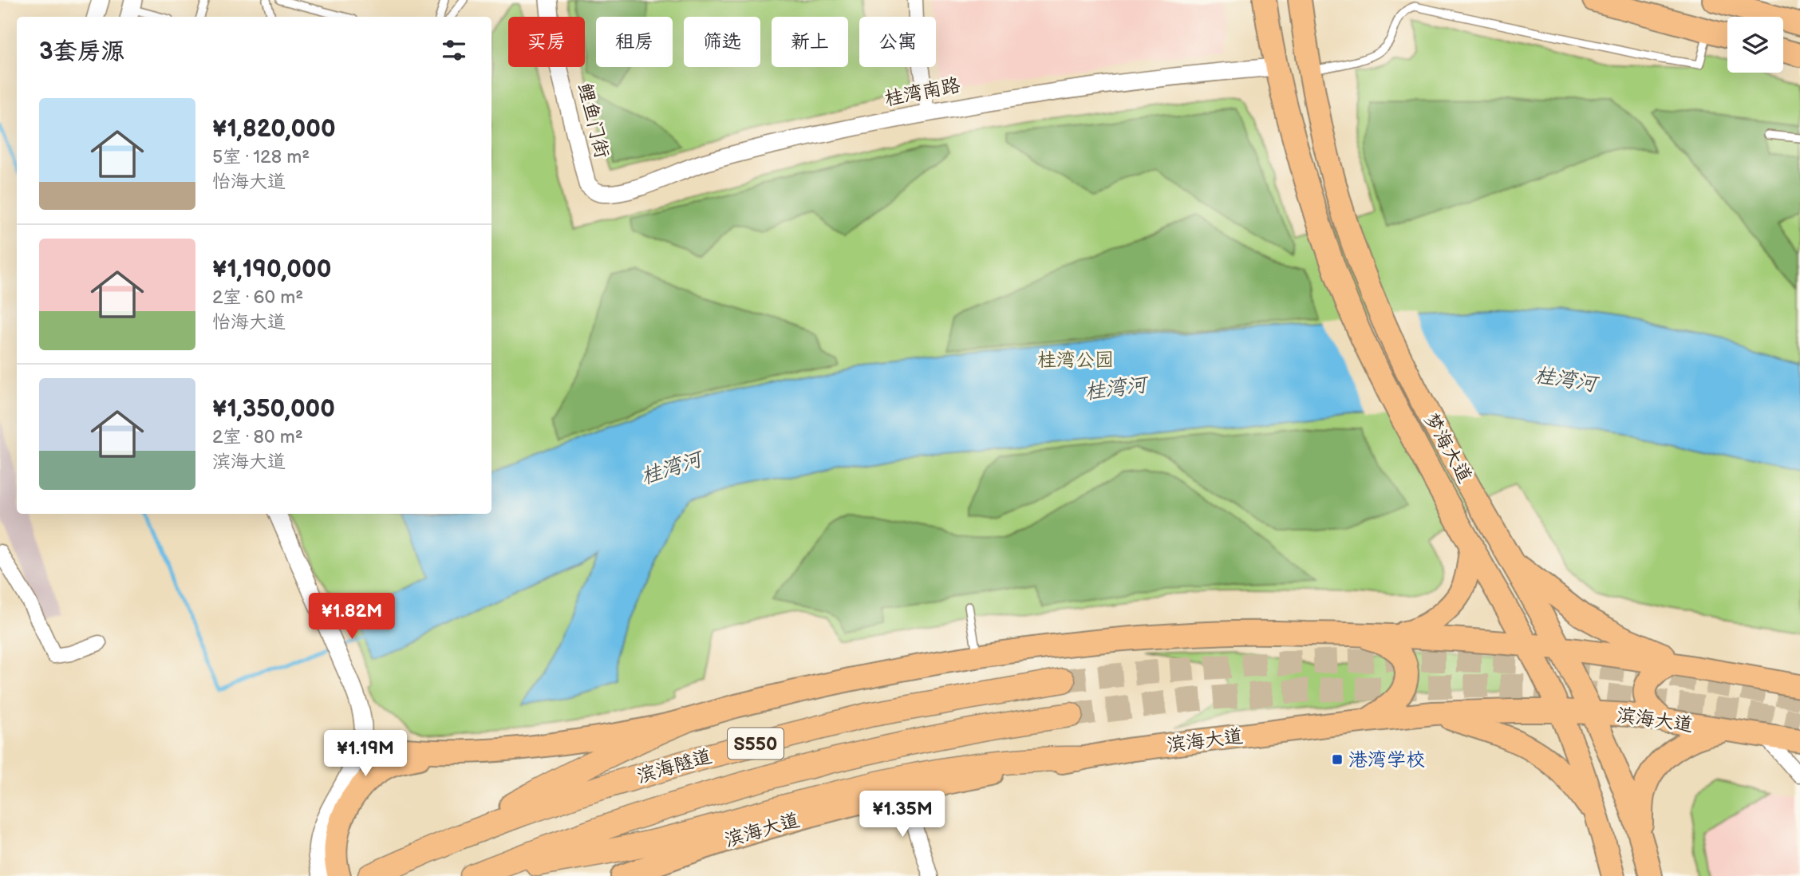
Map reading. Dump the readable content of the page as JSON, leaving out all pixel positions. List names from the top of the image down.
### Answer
{
  "streets": {
    "highway": ["S550", "滨海隧道"],
    "main road": ["梦海大道", "滨海大道"],
    "street": ["桂湾南路", "鲤鱼门街"]
  },
  "crossings": [
    ["桂湾南路", "鲤鱼门街"],
    ["桂湾南路", "梦海大道"],
    ["梦海大道", "滨海大道"],
    ["S550", "滨海隧道"]
  ],
  "water": ["桂湾河"],
  "parks": ["桂湾公园"],
  "places": {
    "transit": ["港湾学校"]
  },
  "page": {
    "chip": [
      "买房",
      "租房",
      "筛选",
      "新上",
      "公寓"
    ],
    "heading": "3套房源",
    "list": [
      {
        "name": "¥1,820,000",
        "note": "5室 · 128 m² · 怡海大道"
      },
      {
        "name": "¥1,190,000",
        "note": "2室 · 60 m² · 怡海大道"
      },
      {
        "name": "¥1,350,000",
        "note": "2室 · 80 m² · 滨海大道"
      }
    ],
    "price": ["¥1.82M", "¥1.19M", "¥1.35M"]
  }
}
